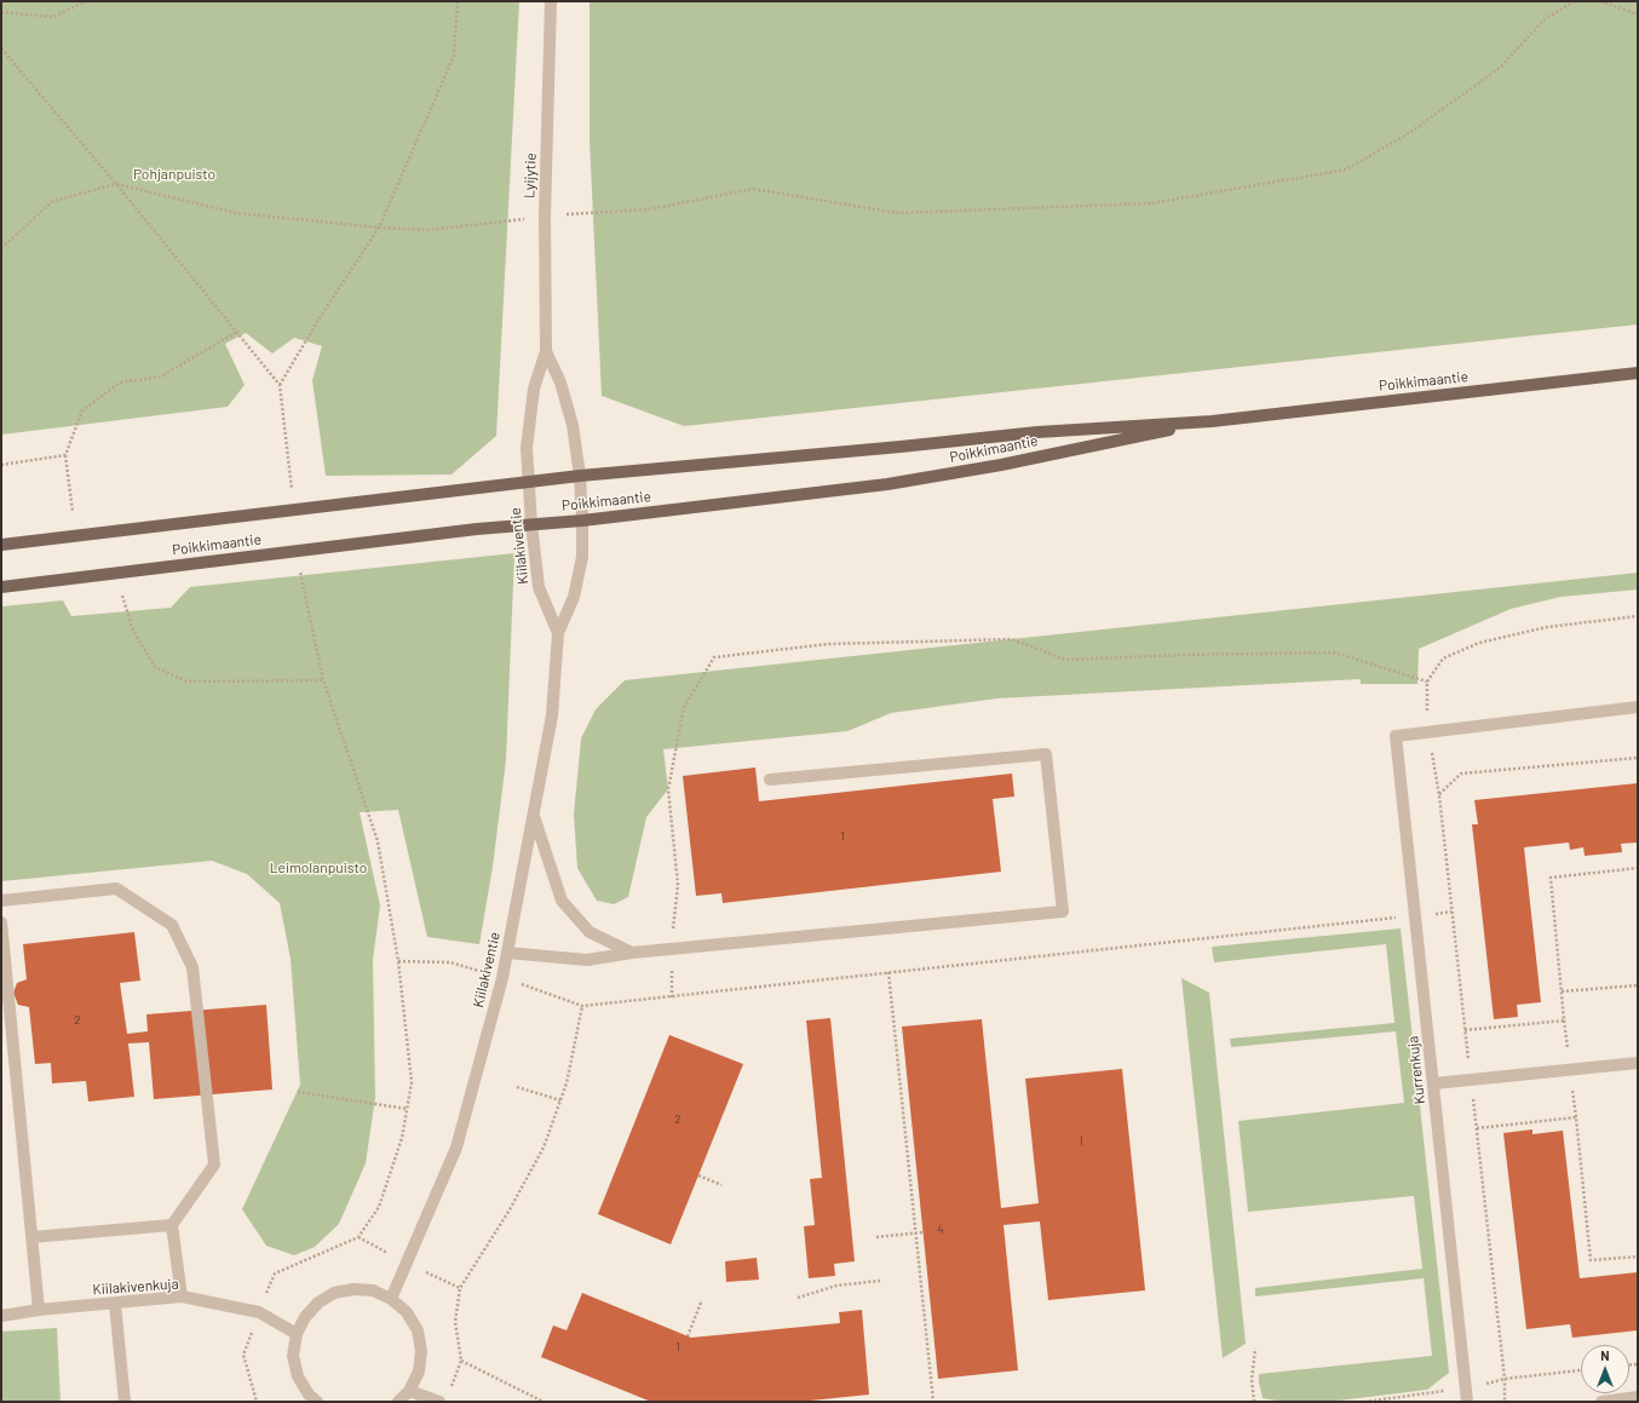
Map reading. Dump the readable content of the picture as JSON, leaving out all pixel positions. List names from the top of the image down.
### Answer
{
  "streets": {
    "main road": ["Poikkimaantie"],
    "street": [
      "Lyijytie",
      "Kiilakiventie",
      "Kurrenkuja",
      "Kiilakivenkuja"
    ]
  },
  "crossings": [
    ["Lyijytie", "Poikkimaantie"],
    ["Lyijytie", "Kiilakiventie"],
    ["Poikkimaantie", "Kiilakiventie"]
  ],
  "parks": ["Pohjanpuisto", "Leimolanpuisto"],
  "house_numbers": [
    "1",
    "2",
    "2",
    "1",
    "4",
    "1"
  ],
  "north": "top"
}
